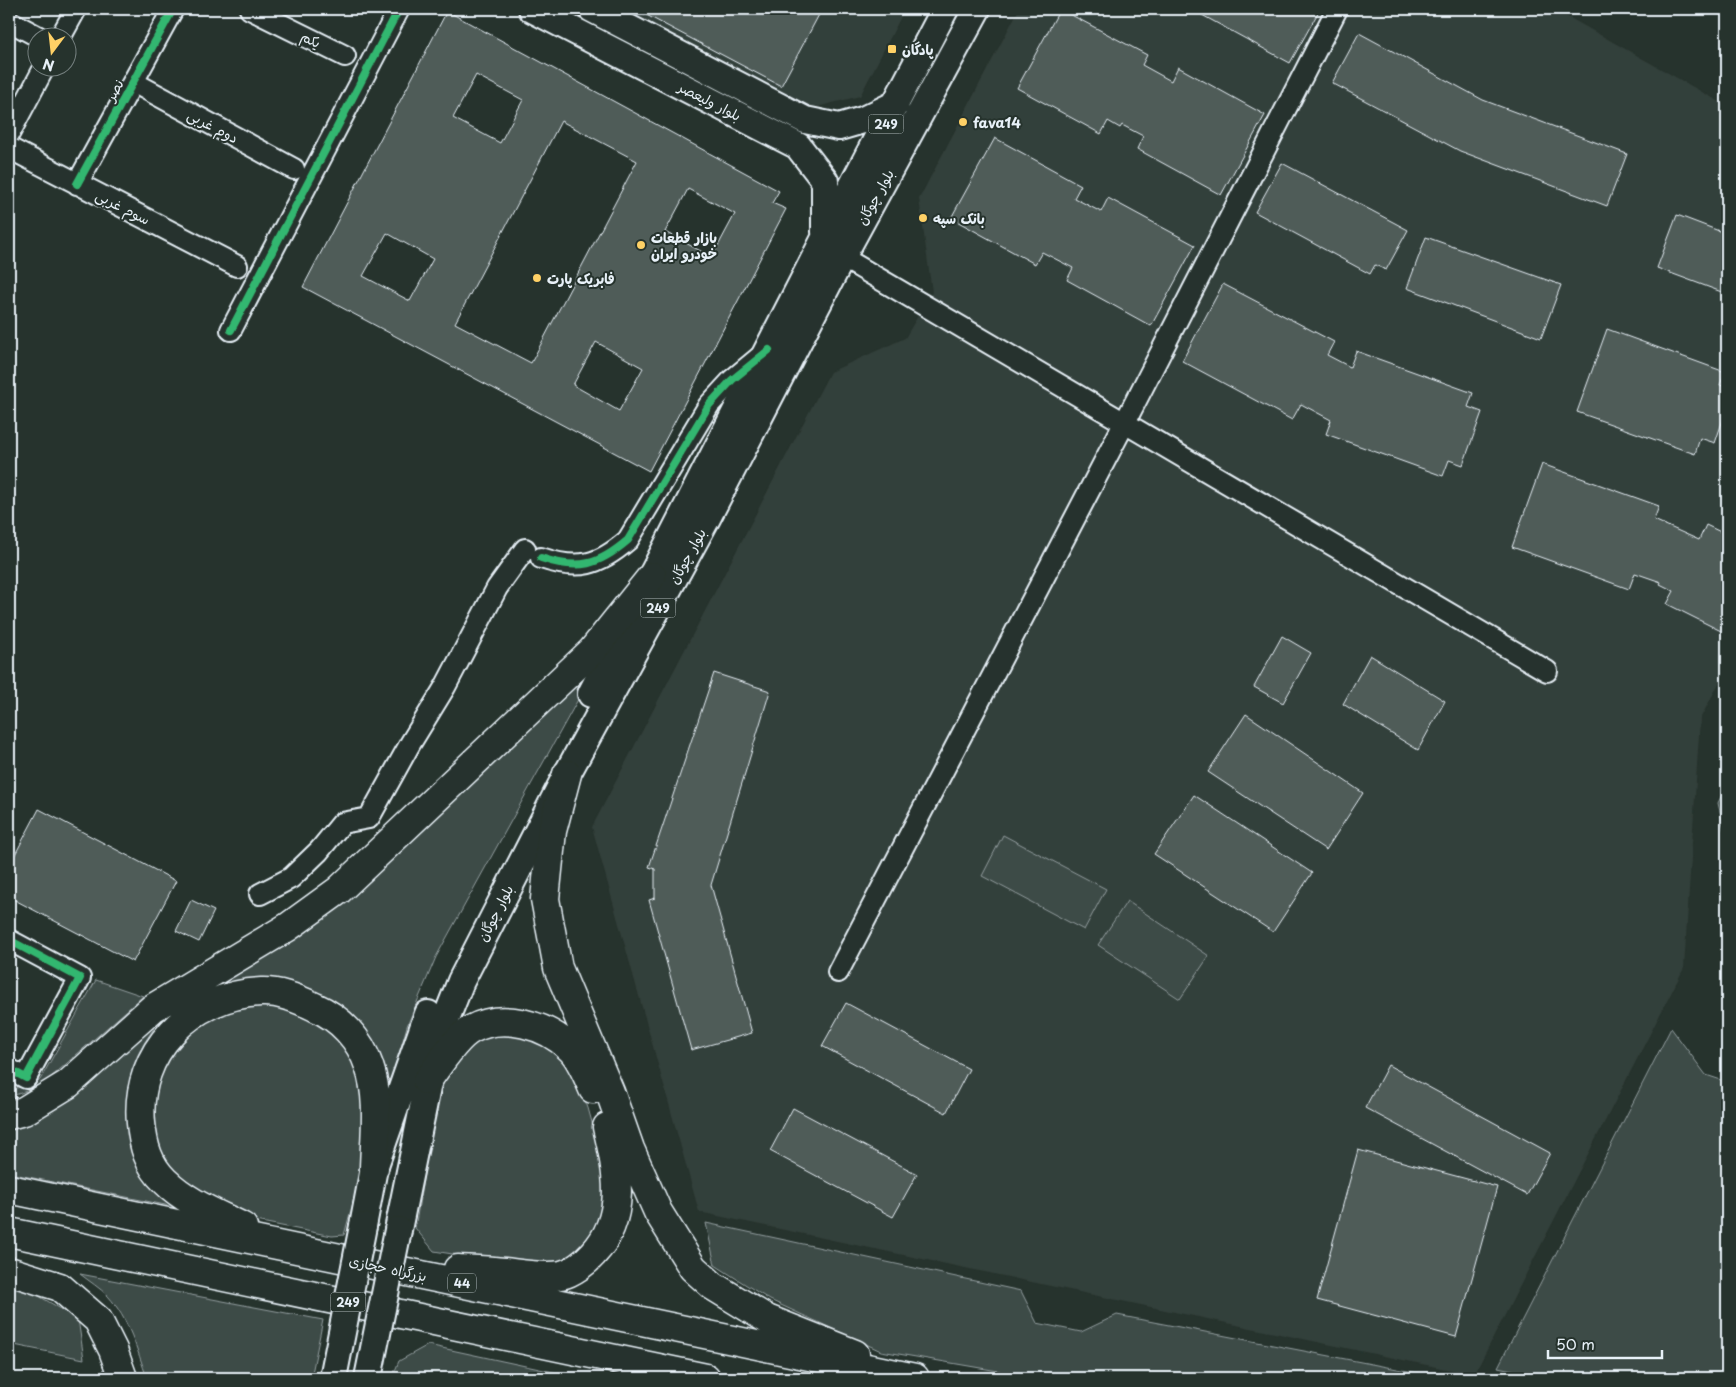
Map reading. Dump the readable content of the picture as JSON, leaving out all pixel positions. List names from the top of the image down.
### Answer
{
  "streets": {
    "highway": ["بزرگراه حجازی", "44"],
    "main road": ["بلوار ولیعصر", "249", "بلوار چوگان"],
    "street": [
      "یکم",
      "نصر",
      "دوم غربی",
      "سوم غربی"
    ]
  },
  "crossings": [
    ["نصر", "دوم غربی"],
    ["نصر", "سوم غربی"],
    ["بلوار ولیعصر", "بلوار چوگان"]
  ],
  "places": {
    "transit": ["پادگان"],
    "other": [
      "fava14",
      "بانک سپه",
      "بازار قطعات خودرو ایران",
      "فابریک پارت"
    ]
  },
  "scale_bar": "50 m",
  "north": "bottom"
}
